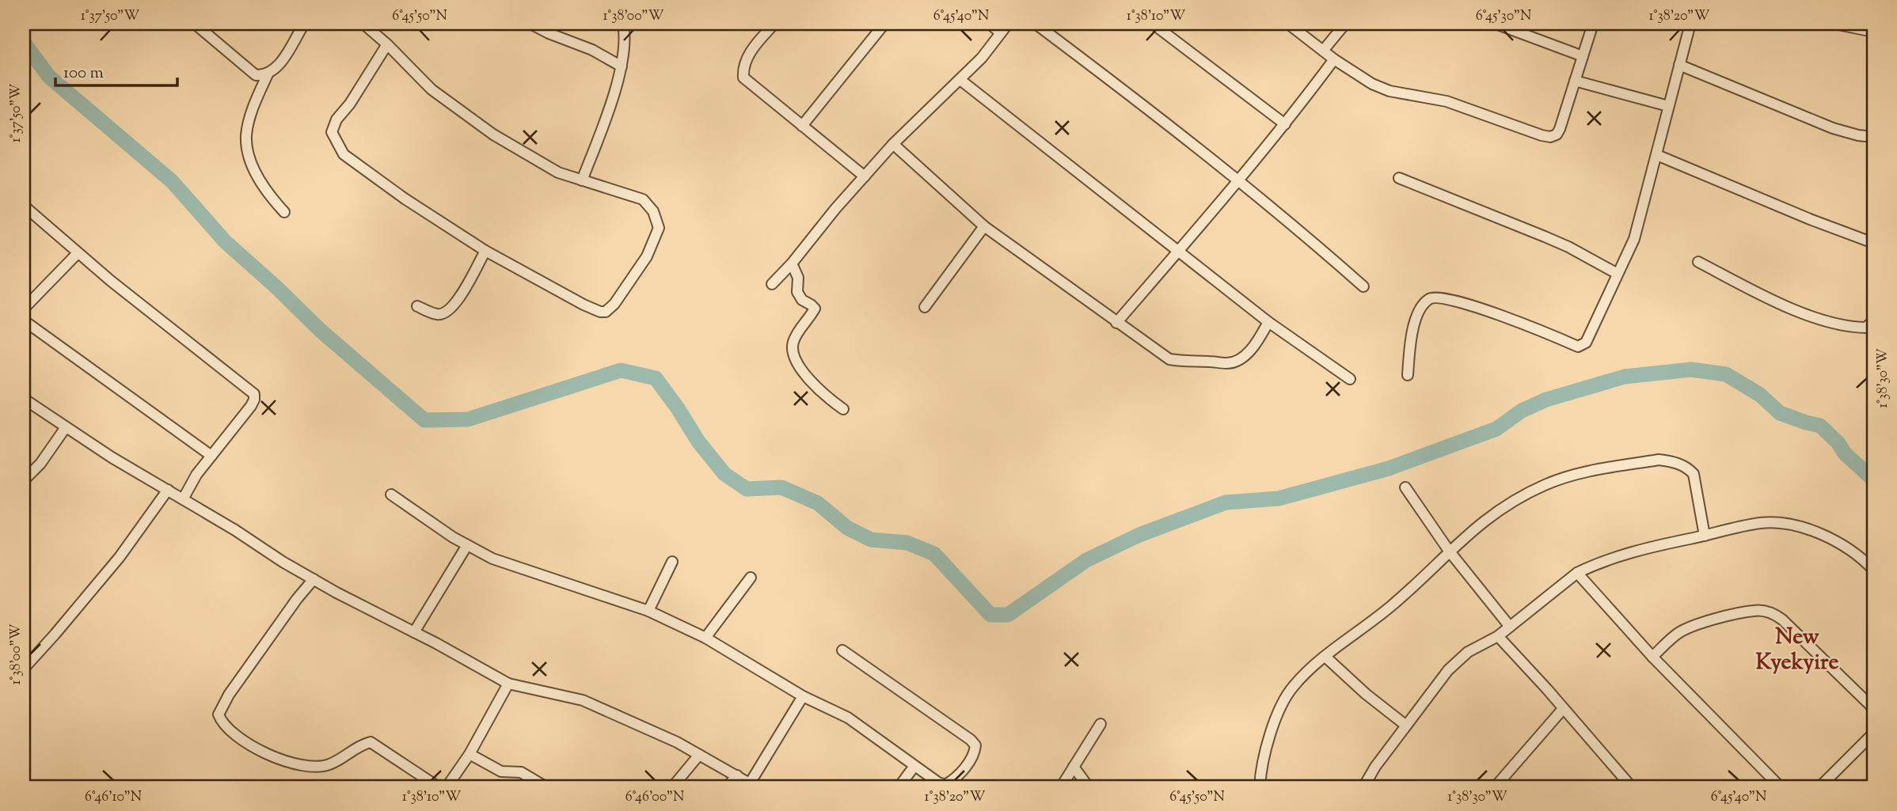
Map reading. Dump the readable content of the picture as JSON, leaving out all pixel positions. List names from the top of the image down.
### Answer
{
  "districts": ["New Kyekyire"],
  "scale_bar": "100 m",
  "coordinates": [
    "1°37'50\"W",
    "6°45'50\"N",
    "1°38'00\"W",
    "6°45'40\"N",
    "1°38'10\"W",
    "6°45'30\"N",
    "1°38'20\"W",
    "1°38'30\"W",
    "6°46'10\"N",
    "6°46'00\"N"
  ]
}
